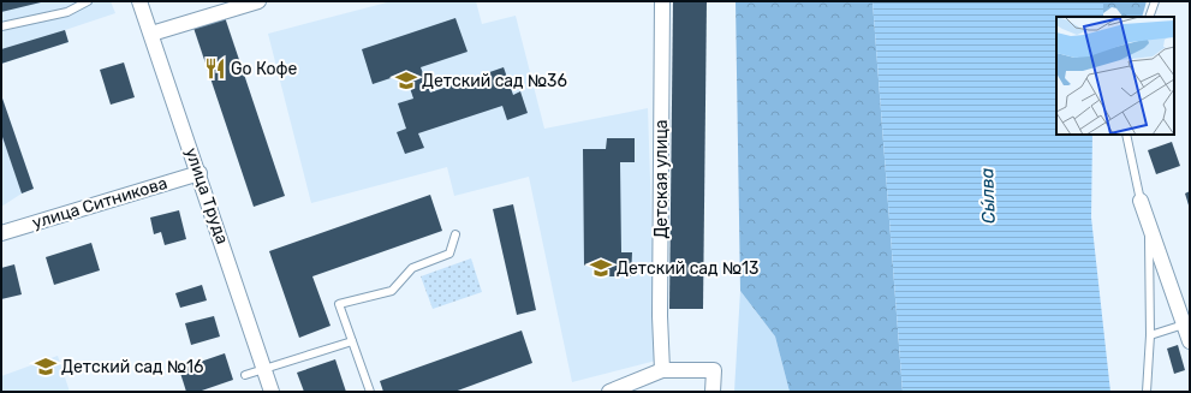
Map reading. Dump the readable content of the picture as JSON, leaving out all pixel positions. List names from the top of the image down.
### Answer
{
  "streets": {
    "street": ["Детская улица", "улица Труда", "улица Ситникова"]
  },
  "crossings": [
    ["улица Труда", "улица Ситникова"]
  ],
  "water": ["Сы́лва"],
  "places": {
    "restaurant": ["Go Кофе"],
    "school or university": ["Детский сад №36", "Детский сад №13", "Детский сад №16"]
  }
}
